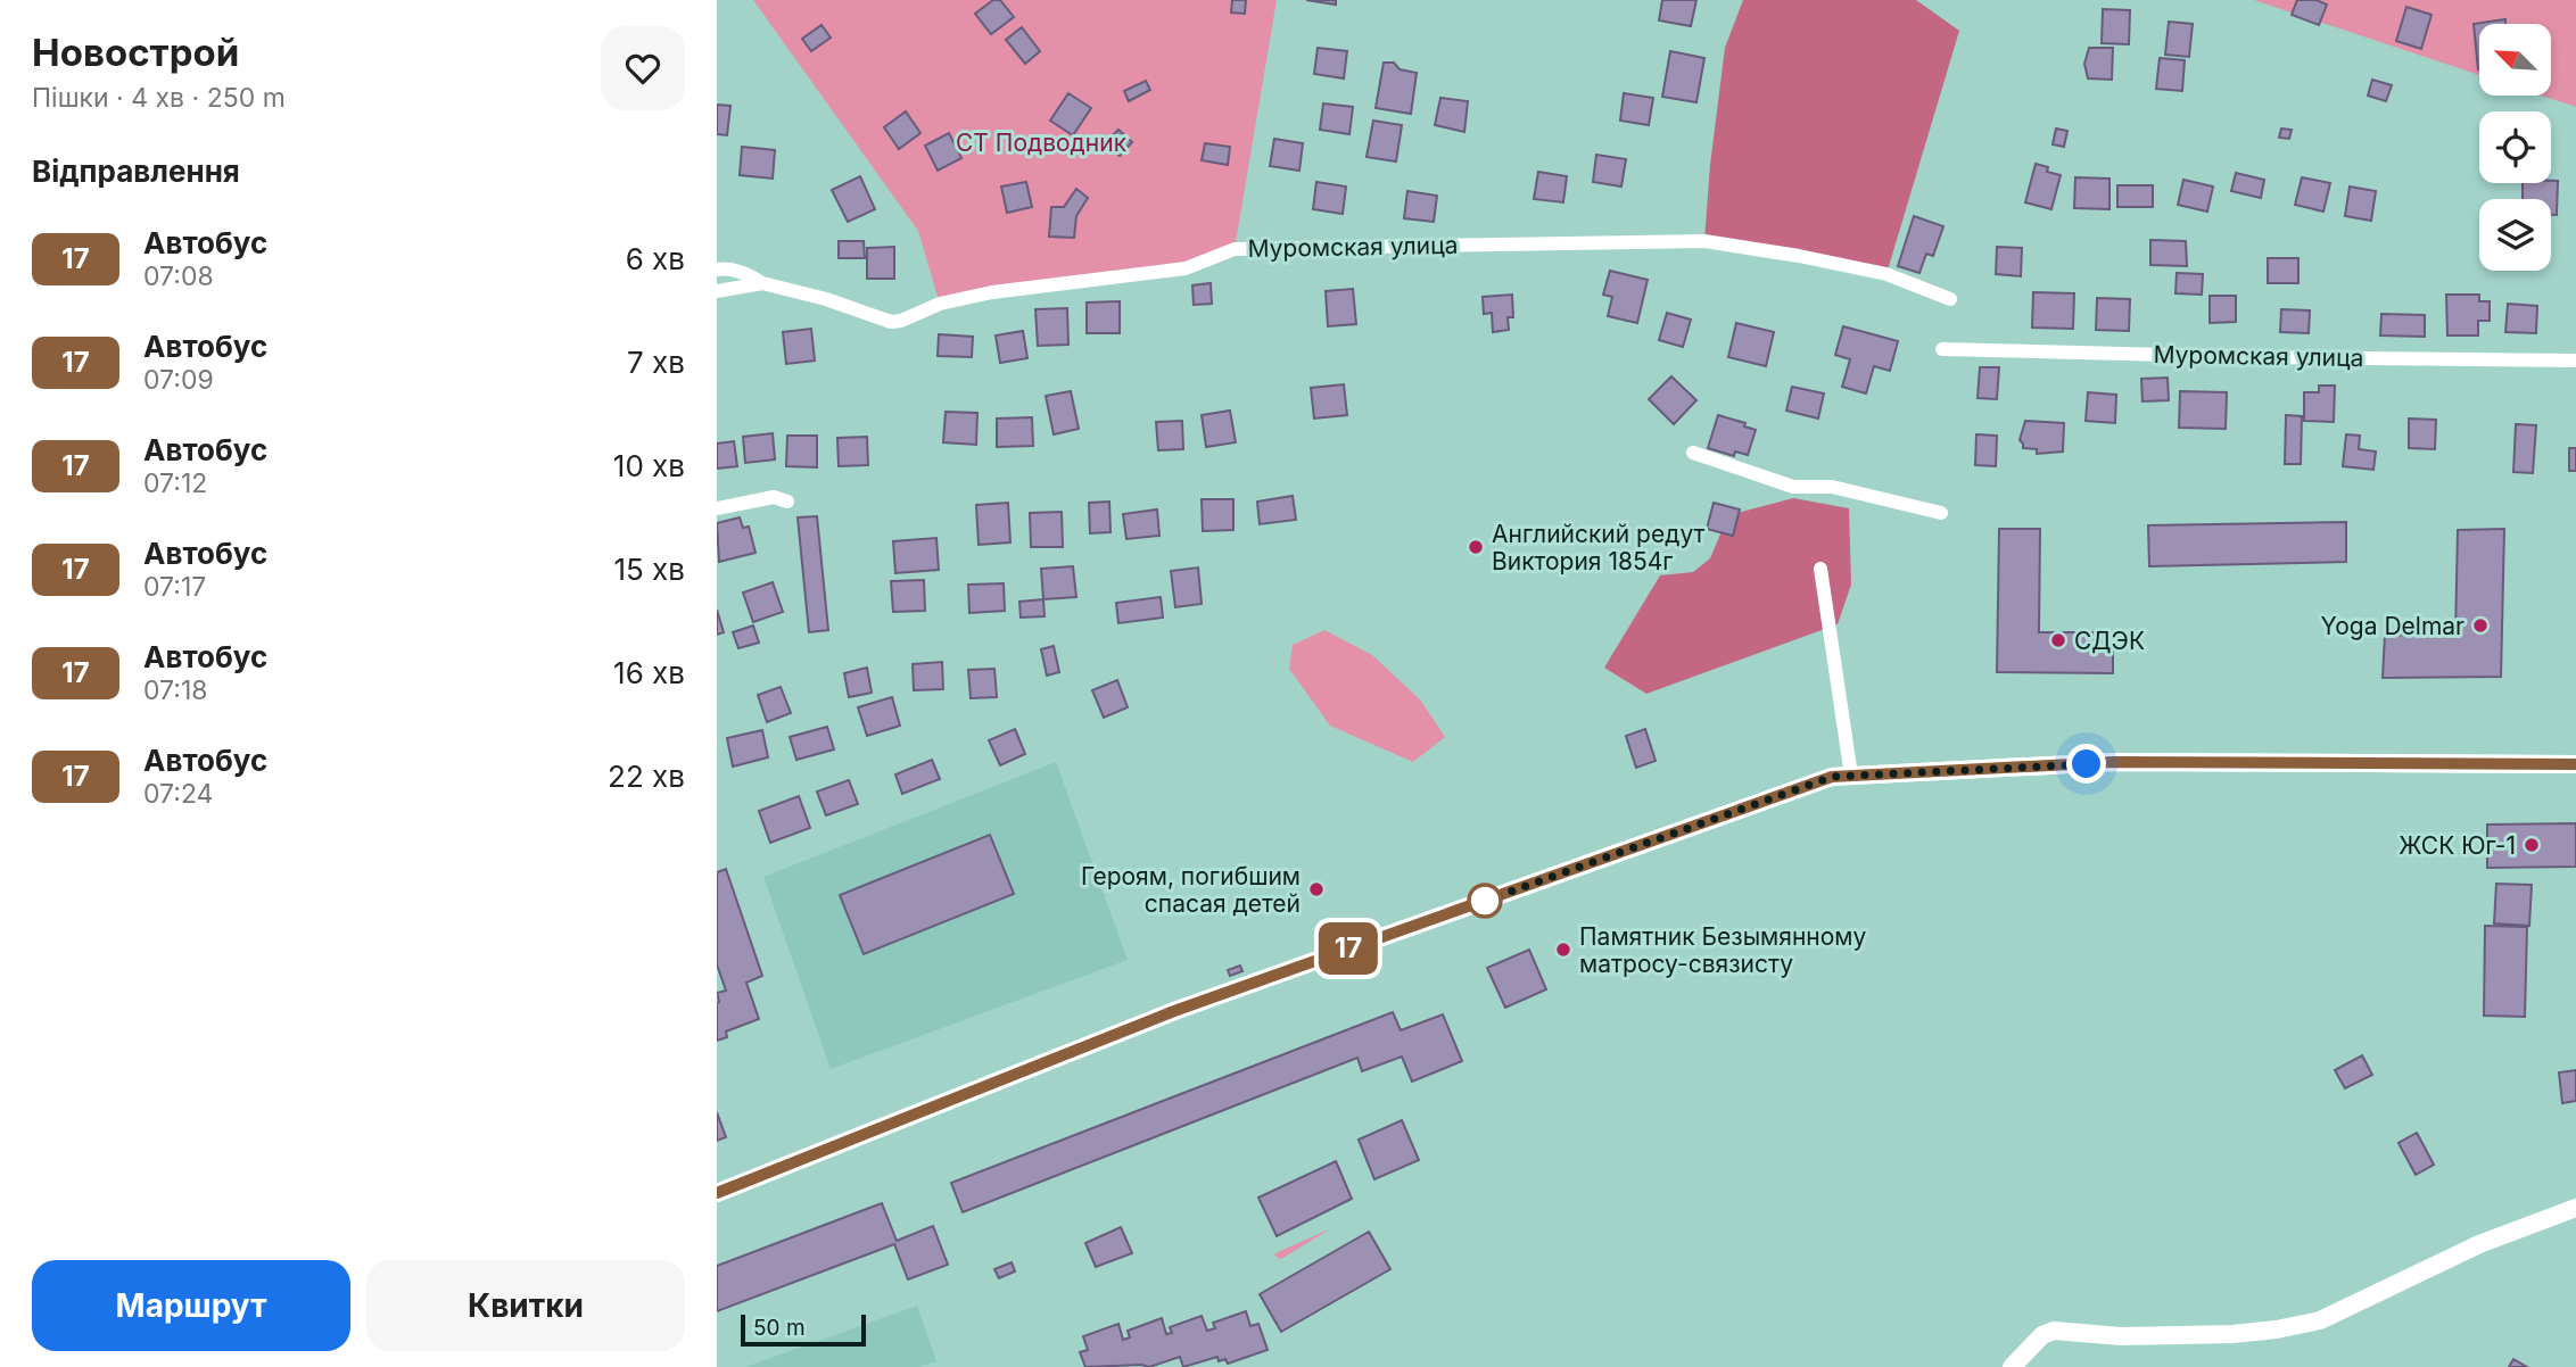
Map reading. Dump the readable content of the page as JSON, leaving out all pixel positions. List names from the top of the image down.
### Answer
{
  "streets": {
    "street": ["Муромская улица"]
  },
  "parks": ["СТ Подводник"],
  "places": [
    "Английский редут Виктория 1854г",
    "Yoga Delmar",
    "СДЭК",
    "ЖСК Юг-1",
    "Героям, погибшим спасая детей",
    "Памятник Безымянному матросу-связисту"
  ],
  "lines": ["bus line 17"],
  "scale_bar": "50 m",
  "north": "top left",
  "page": {
    "heading": [
      ["Новострой", "Пішки · 4 хв · 250 m"],
      "Відправлення"
    ],
    "on_map": "17",
    "list": [
      {
        "mark": "17",
        "name": "Автобус",
        "note": "07:08",
        "value": "6 хв"
      },
      {
        "mark": "17",
        "name": "Автобус",
        "note": "07:09",
        "value": "7 хв"
      },
      {
        "mark": "17",
        "name": "Автобус",
        "note": "07:12",
        "value": "10 хв"
      },
      {
        "mark": "17",
        "name": "Автобус",
        "note": "07:17",
        "value": "15 хв"
      },
      {
        "mark": "17",
        "name": "Автобус",
        "note": "07:18",
        "value": "16 хв"
      },
      {
        "mark": "17",
        "name": "Автобус",
        "note": "07:24",
        "value": "22 хв"
      }
    ],
    "buttons": ["Маршрут", "Квитки"],
    "scale": "50 m"
  }
}
